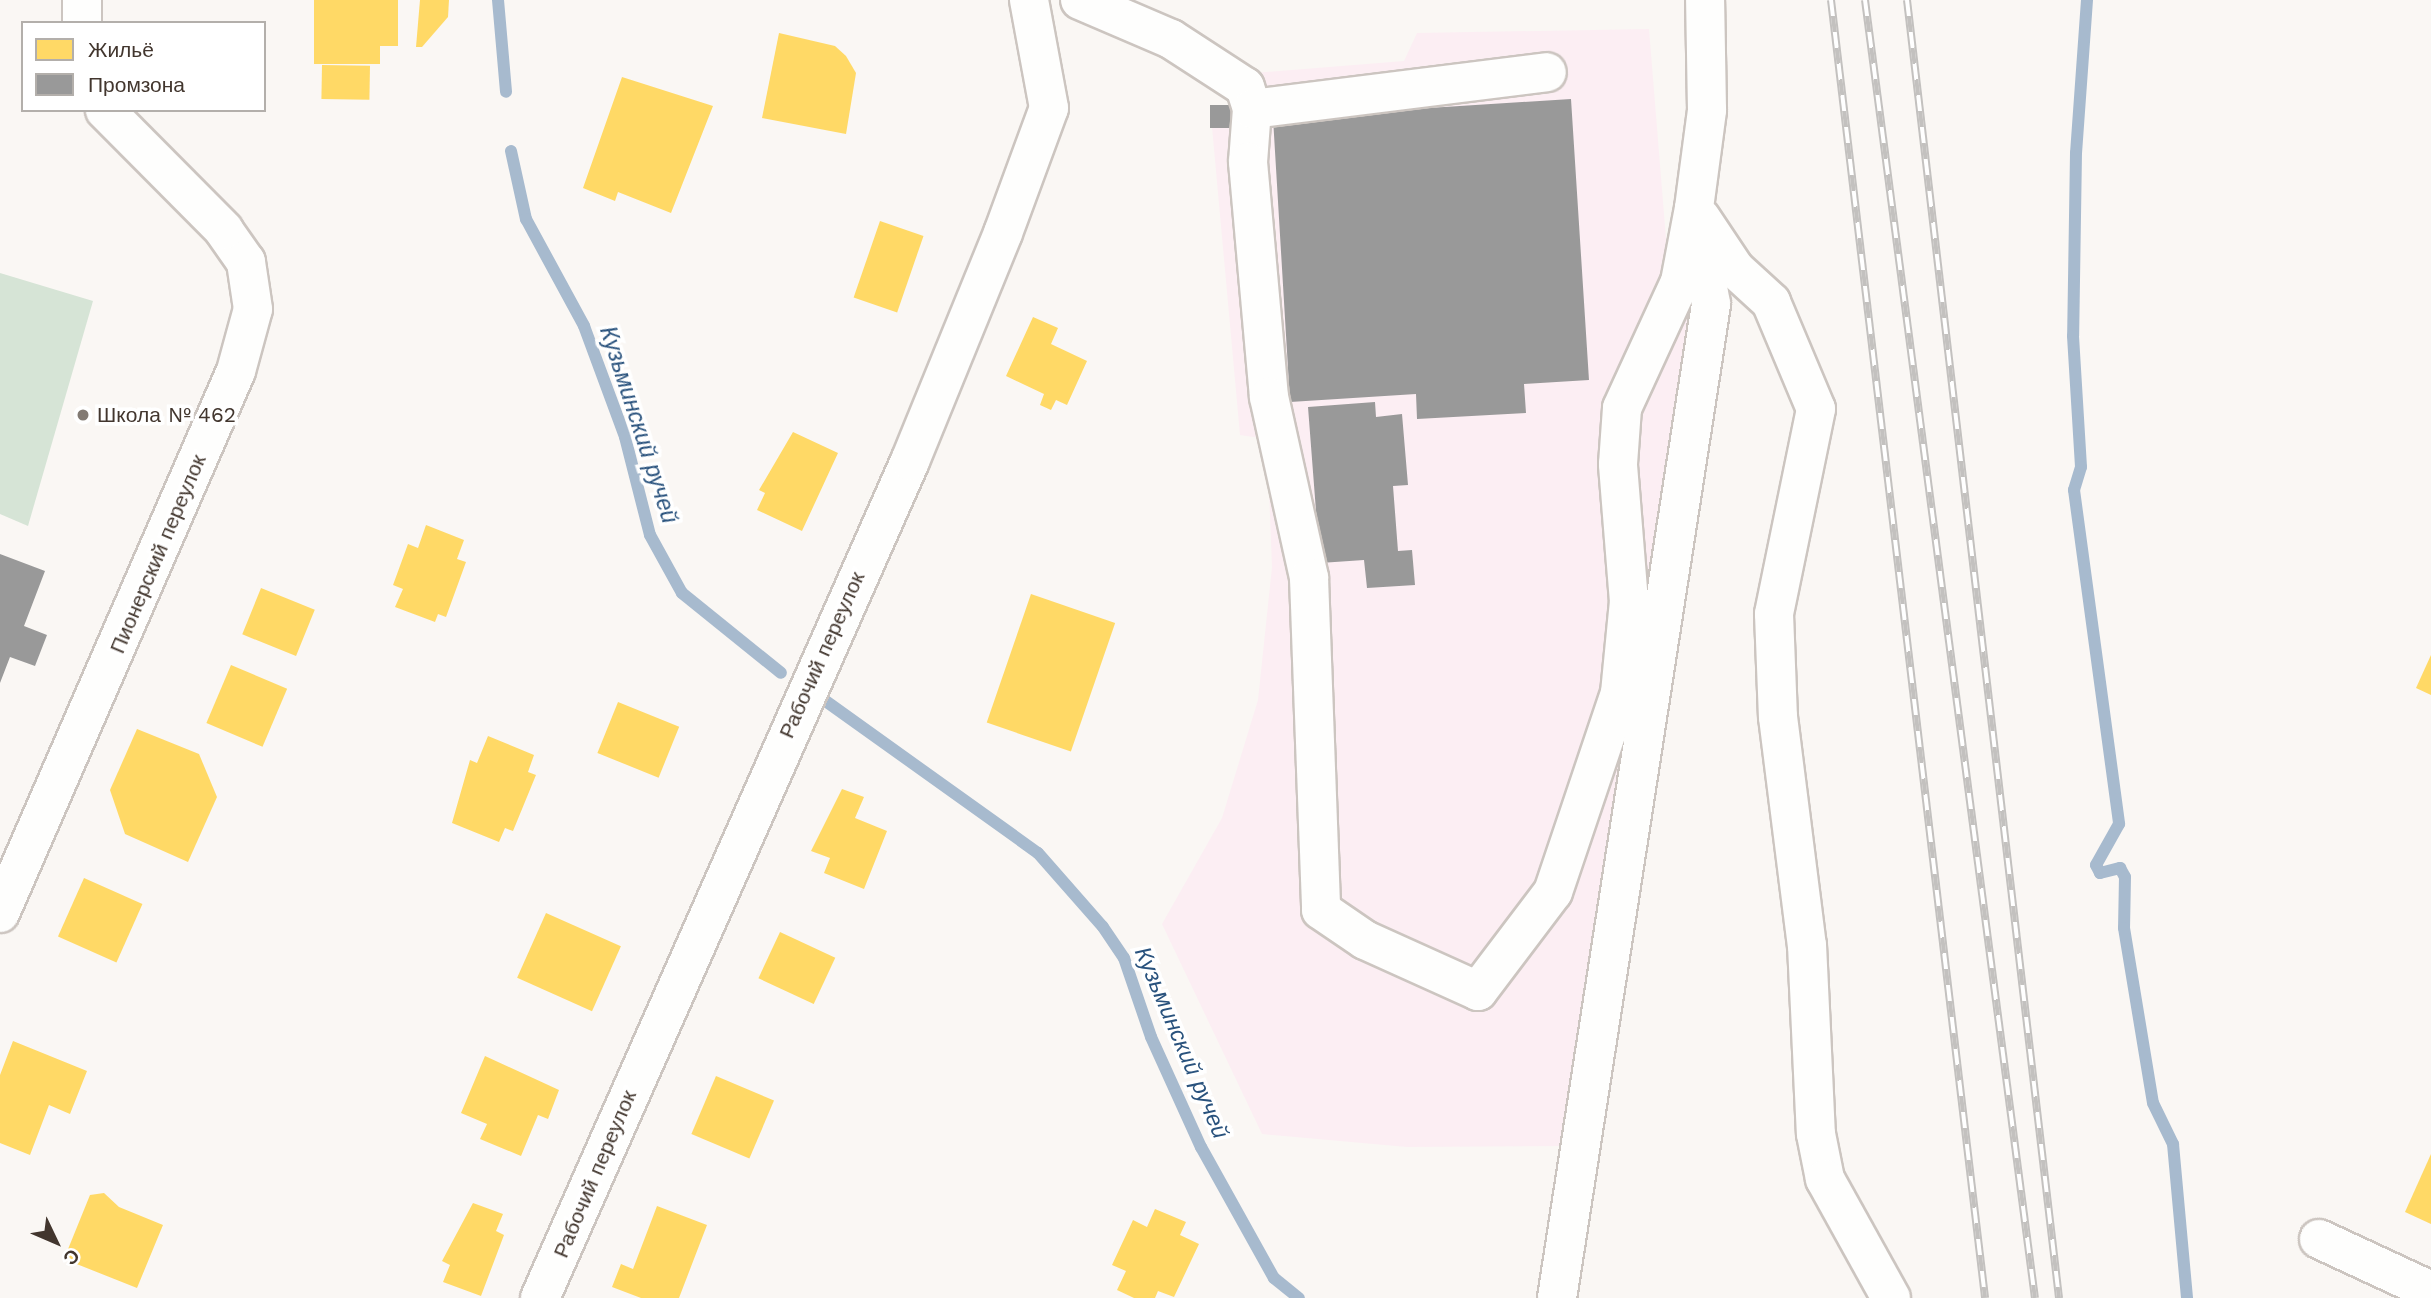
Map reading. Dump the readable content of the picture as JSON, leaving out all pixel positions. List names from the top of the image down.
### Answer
{
  "streets": {
    "street": ["Пионерский переулок", "Рабочий переулок"]
  },
  "water": ["Кузьминский ручей"],
  "places": ["Школа № 462"],
  "legend": ["Жильё", "Промзона"],
  "north": "bottom right"
}
